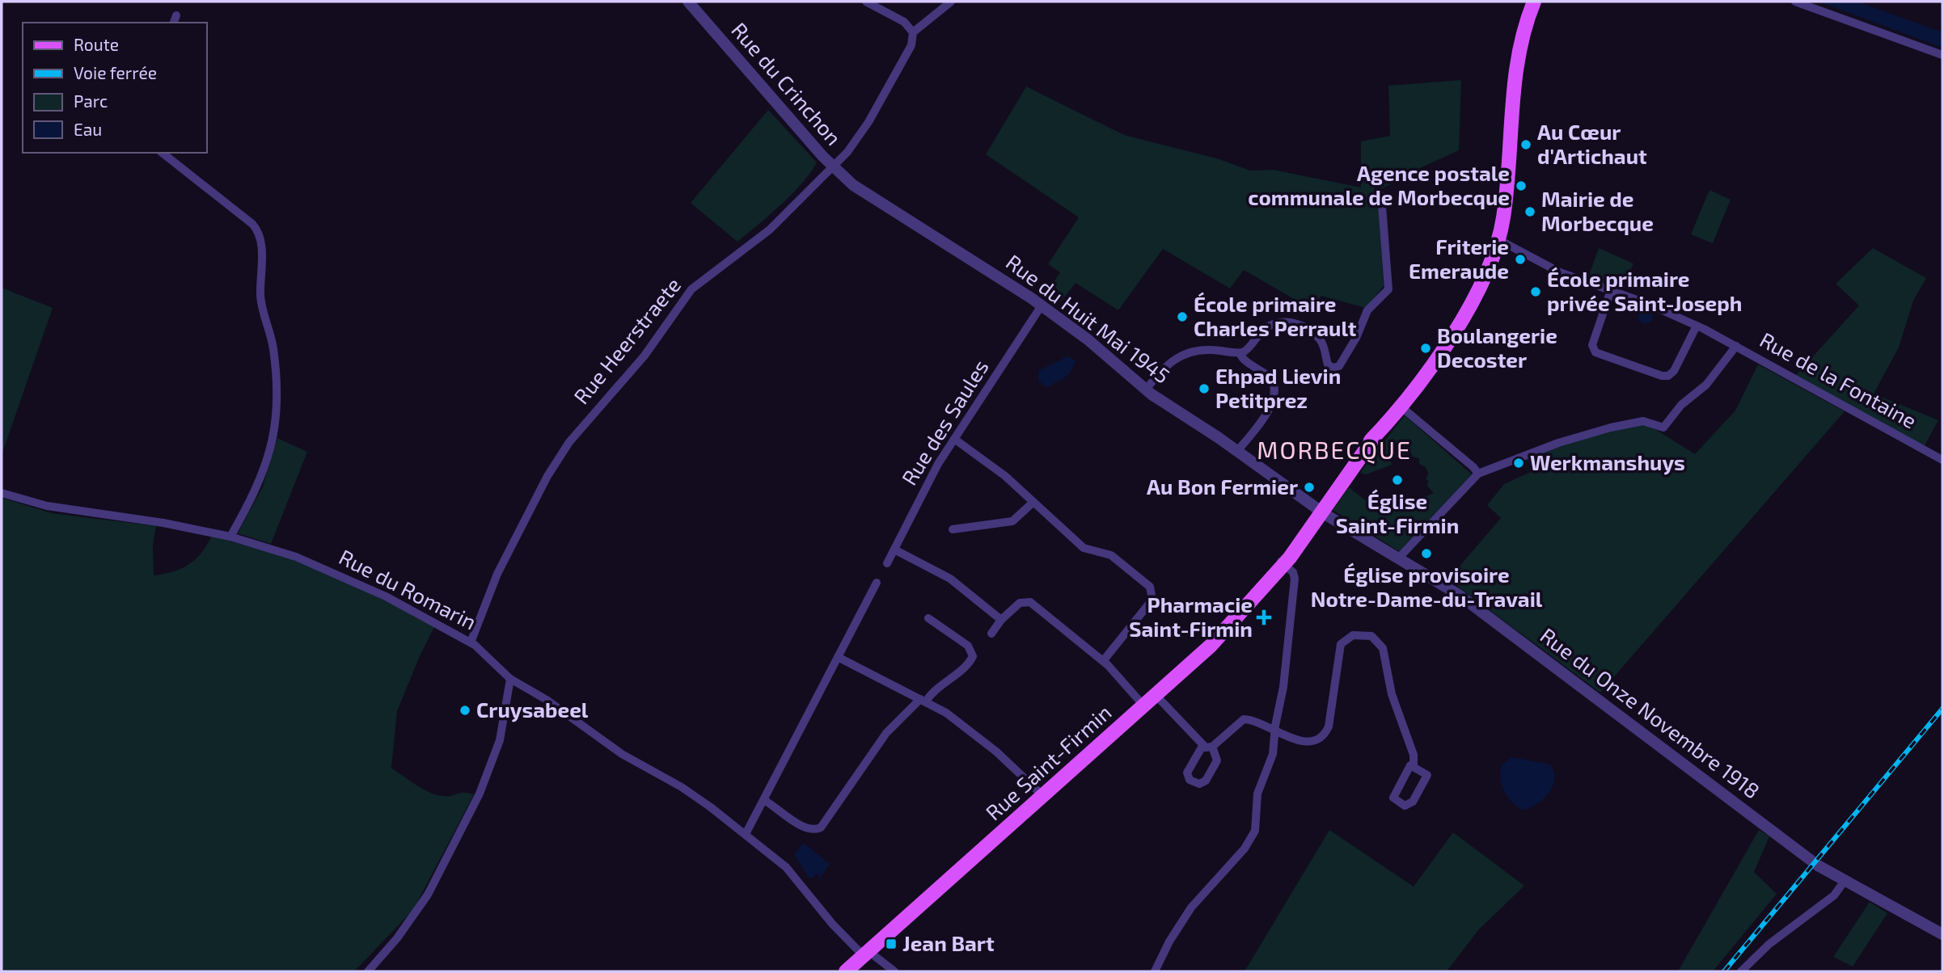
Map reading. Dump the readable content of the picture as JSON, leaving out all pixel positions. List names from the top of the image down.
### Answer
{
  "streets": {
    "main road": ["Rue Saint-Firmin"],
    "street": [
      "Rue du Crinchon",
      "Rue du Huit Mai 1945",
      "Rue Heerstraete",
      "Rue de la Fontaine",
      "Rue des Saules",
      "Rue du Romarin",
      "Rue du Onze Novembre 1918"
    ]
  },
  "crossings": [
    ["Rue du Crinchon", "Rue du Huit Mai 1945"],
    ["Rue du Crinchon", "Rue Heerstraete"],
    ["Rue du Huit Mai 1945", "Rue Heerstraete"],
    ["Rue du Huit Mai 1945", "Rue des Saules"],
    ["Rue du Huit Mai 1945", "Rue du Onze Novembre 1918"],
    ["Rue du Huit Mai 1945", "Rue Saint-Firmin"],
    ["Rue Heerstraete", "Rue du Romarin"],
    ["Rue de la Fontaine", "Rue Saint-Firmin"],
    ["Rue du Romarin", "Rue Saint-Firmin"],
    ["Rue du Onze Novembre 1918", "Rue Saint-Firmin"]
  ],
  "districts": ["MORBECQUE"],
  "places": {
    "other": [
      "Au Cœur d'Artichaut",
      "Agence postale communale de Morbecque",
      "Mairie de Morbecque",
      "Friterie Emeraude",
      "École primaire privée Saint-Joseph",
      "École primaire Charles Perrault",
      "Boulangerie Decoster",
      "Ehpad Lievin Petitprez",
      "Werkmanshuys",
      "Église Saint-Firmin",
      "Au Bon Fermier",
      "Église provisoire Notre-Dame-du-Travail",
      "Cruysabeel"
    ],
    "health": ["Pharmacie Saint-Firmin"],
    "transit": ["Jean Bart"]
  },
  "legend": [
    "Route",
    "Voie ferrée",
    "Parc",
    "Eau"
  ]
}
